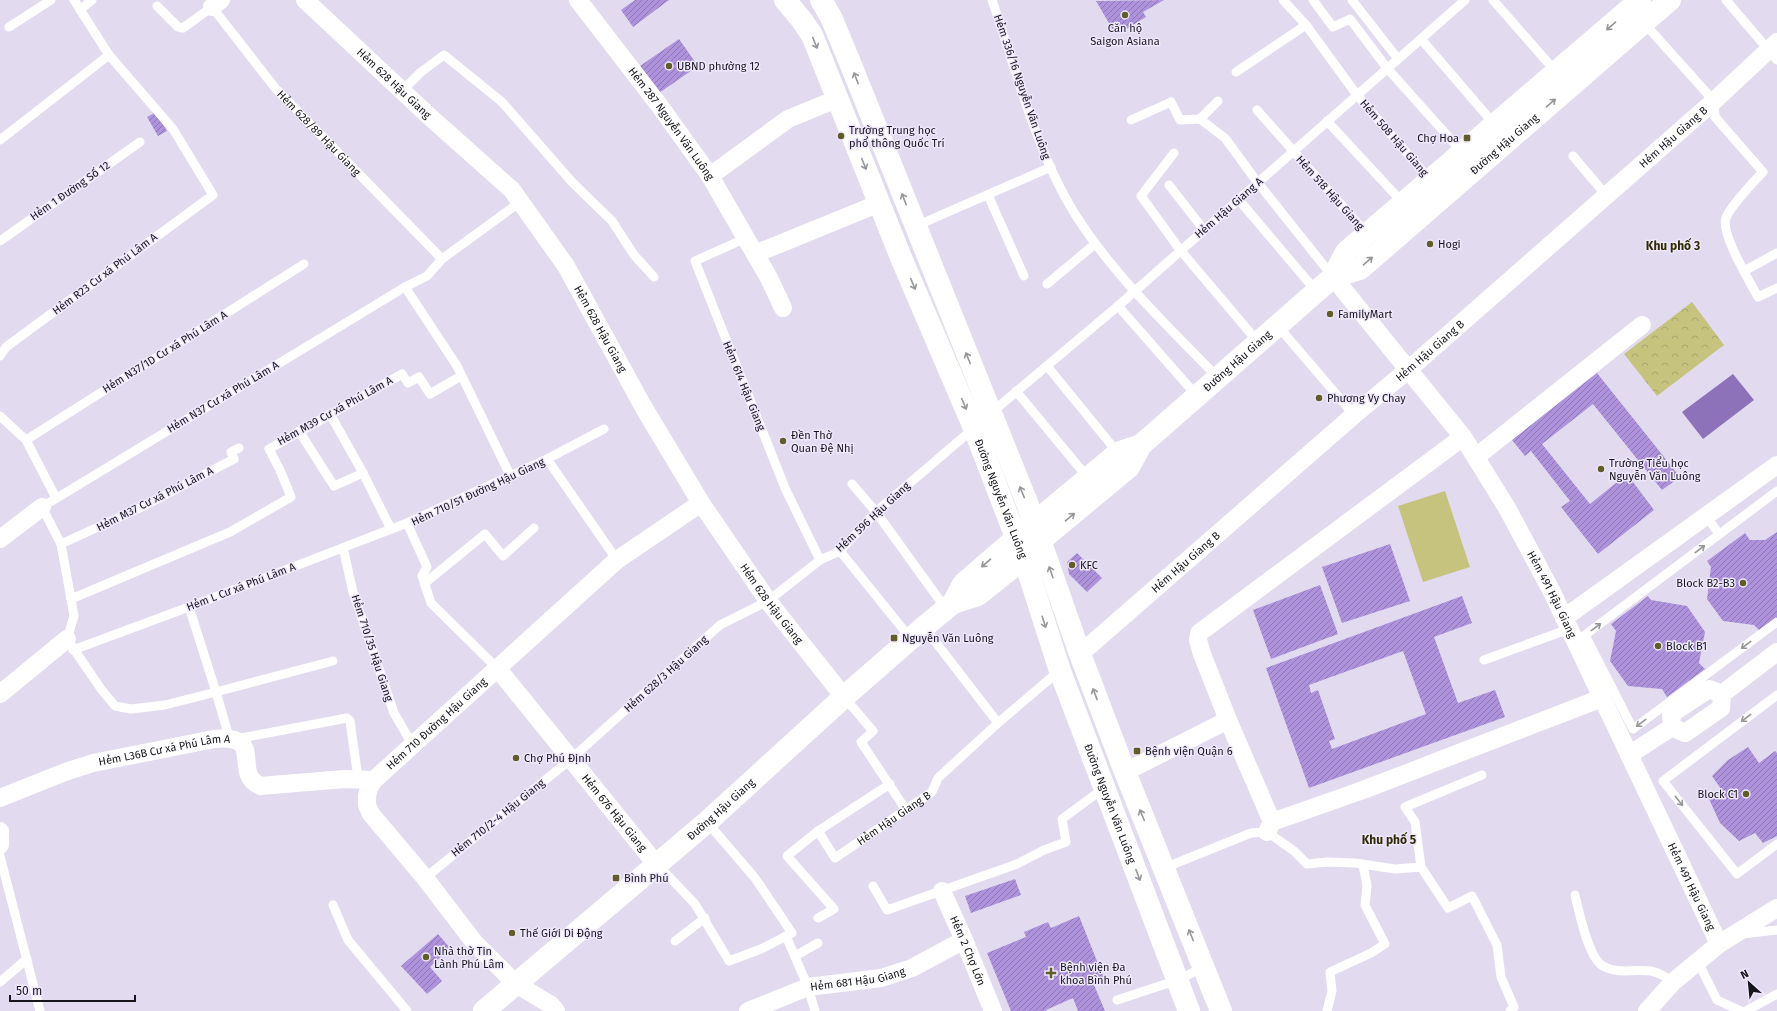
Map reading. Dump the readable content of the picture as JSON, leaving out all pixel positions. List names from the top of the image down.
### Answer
{
  "streets": {
    "main road": ["Đường Hậu Giang", "Đường Nguyễn Văn Luông"],
    "street": [
      "Hẻm 628 Hậu Giang",
      "Hẻm 287 Nguyễn Văn Luông",
      "Hẻm Hậu Giang B",
      "Hẻm 491 Hậu Giang",
      "Hẻm 710 Đường Hậu Giang",
      "Hẻm L36B Cư xá Phú Lâm A",
      "Hẻm 676 Hậu Giang",
      "Hẻm 2 Chợ Lớn",
      "Hẻm 681 Hậu Giang"
    ],
    "lane": [
      "Hẻm 336/16 Nguyễn Văn Luông",
      "Hẻm 628/89 Hậu Giang",
      "Hẻm 508 Hậu Giang",
      "Hẻm 1 Đường Số 12",
      "Hẻm 518 Hậu Giang",
      "Hẻm Hậu Giang A",
      "Hẻm R23 Cư xá Phú Lâm A",
      "Hẻm N37/1D Cư xá Phú Lâm A",
      "Hẻm 614 Hậu Giang",
      "Hẻm N37 Cư xá Phú Lâm A",
      "Hẻm M39 Cư xá Phú Lâm A",
      "Hẻm 710/51 Đường Hậu Giang",
      "Hẻm M37 Cư xá Phú Lâm A",
      "Hẻm 596 Hậu Giang",
      "Hẻm L Cư xá Phú Lâm A",
      "Hẻm 710/35 Hậu Giang",
      "Hẻm 628/3 Hậu Giang",
      "Hẻm 710/2-4 Hậu Giang"
    ]
  },
  "crossings": [
    ["Hẻm 628 Hậu Giang", "Đường Hậu Giang"],
    ["Hẻm 628 Hậu Giang", "Hẻm N37 Cư xá Phú Lâm A"],
    ["Hẻm 628 Hậu Giang", "Hẻm 596 Hậu Giang"],
    ["Hẻm 628 Hậu Giang", "Hẻm 628/3 Hậu Giang"],
    ["Hẻm 628 Hậu Giang", "Hẻm 710 Đường Hậu Giang"],
    ["Hẻm 336/16 Nguyễn Văn Luông", "Đường Hậu Giang"],
    ["Hẻm 336/16 Nguyễn Văn Luông", "Hẻm Hậu Giang A"],
    ["Hẻm 287 Nguyễn Văn Luông", "Hẻm 614 Hậu Giang"],
    ["Hẻm 628/89 Hậu Giang", "Hẻm N37 Cư xá Phú Lâm A"],
    ["Hẻm Hậu Giang B", "Đường Nguyễn Văn Luông"],
    ["Hẻm Hậu Giang B", "Hẻm 491 Hậu Giang"],
    ["Hẻm 508 Hậu Giang", "Đường Hậu Giang"],
    ["Hẻm 508 Hậu Giang", "Hẻm Hậu Giang A"],
    ["Đường Hậu Giang", "Hẻm 518 Hậu Giang"],
    ["Đường Hậu Giang", "Đường Nguyễn Văn Luông"],
    ["Đường Hậu Giang", "Hẻm 491 Hậu Giang"],
    ["Đường Hậu Giang", "Hẻm 710 Đường Hậu Giang"],
    ["Đường Hậu Giang", "Hẻm 676 Hậu Giang"],
    ["Hẻm 518 Hậu Giang", "Hẻm Hậu Giang A"],
    ["Hẻm Hậu Giang A", "Đường Nguyễn Văn Luông"],
    ["Hẻm 614 Hậu Giang", "Hẻm 596 Hậu Giang"],
    ["Hẻm 710/51 Đường Hậu Giang", "Hẻm L Cư xá Phú Lâm A"],
    ["Hẻm 710/51 Đường Hậu Giang", "Hẻm 710 Đường Hậu Giang"],
    ["Hẻm 710/51 Đường Hậu Giang", "Hẻm 676 Hậu Giang"],
    ["Đường Nguyễn Văn Luông", "Hẻm 596 Hậu Giang"],
    ["Hẻm 596 Hậu Giang", "Hẻm 628/3 Hậu Giang"],
    ["Hẻm L Cư xá Phú Lâm A", "Hẻm 710/35 Hậu Giang"],
    ["Hẻm 710/35 Hậu Giang", "Hẻm 710 Đường Hậu Giang"],
    ["Hẻm 628/3 Hậu Giang", "Hẻm 676 Hậu Giang"],
    ["Hẻm 628/3 Hậu Giang", "Hẻm 710/2-4 Hậu Giang"],
    ["Hẻm 710 Đường Hậu Giang", "Hẻm L36B Cư xá Phú Lâm A"],
    ["Hẻm 710 Đường Hậu Giang", "Hẻm 676 Hậu Giang"],
    ["Hẻm 710 Đường Hậu Giang", "Hẻm 710/2-4 Hậu Giang"],
    ["Hẻm 676 Hậu Giang", "Hẻm 710/2-4 Hậu Giang"],
    ["Hẻm 2 Chợ Lớn", "Hẻm 681 Hậu Giang"]
  ],
  "districts": ["Khu phố 3", "Khu phố 5"],
  "places": {
    "other": [
      "Căn hộ Saigon Asiana",
      "UBND phường 12",
      "Trường Trung học phổ thông Quốc Trí",
      "Hogi",
      "FamilyMart",
      "Phương Vy Chay",
      "Đền Thờ Quan Đệ Nhị",
      "Trường Tiểu học Nguyễn Văn Luông",
      "KFC",
      "Block B2-B3",
      "Block B1",
      "Chợ Phú Định",
      "Block C1",
      "Thế Giới Di Động",
      "Nhà thờ Tin Lành Phú Lâm"
    ],
    "transit": [
      "Chợ Hoa",
      "Nguyễn Văn Luông",
      "Bệnh viện Quận 6",
      "Bình Phú"
    ],
    "health": ["Bệnh viện Đa khoa Bình Phú"]
  },
  "scale_bar": "50 m",
  "north": "top left"
}
